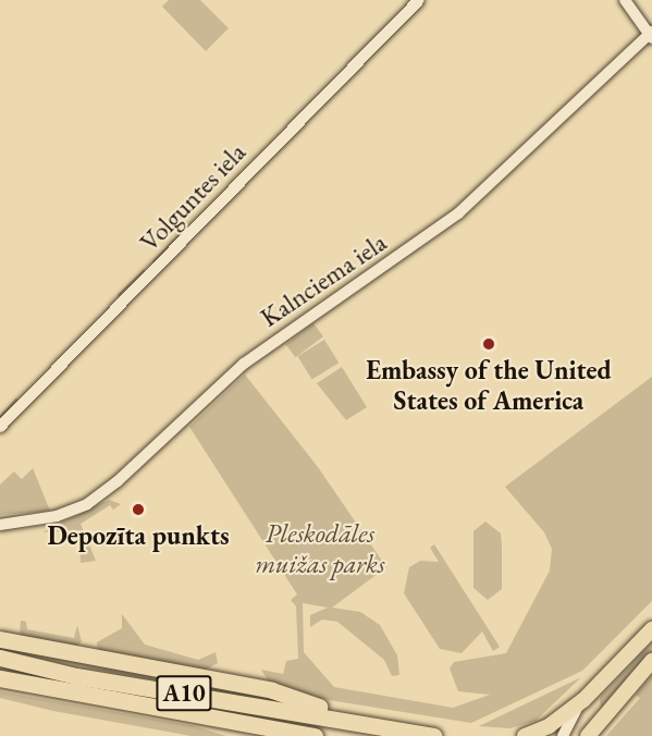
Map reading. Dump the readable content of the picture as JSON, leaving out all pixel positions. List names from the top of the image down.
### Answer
{
  "streets": {
    "highway": ["A10"],
    "street": ["Volguntes iela", "Kalnciema iela"]
  },
  "parks": ["Pleskodāles muižas parks"],
  "places": ["Embassy of the United States of America", "Depozīta punkts"]
}
